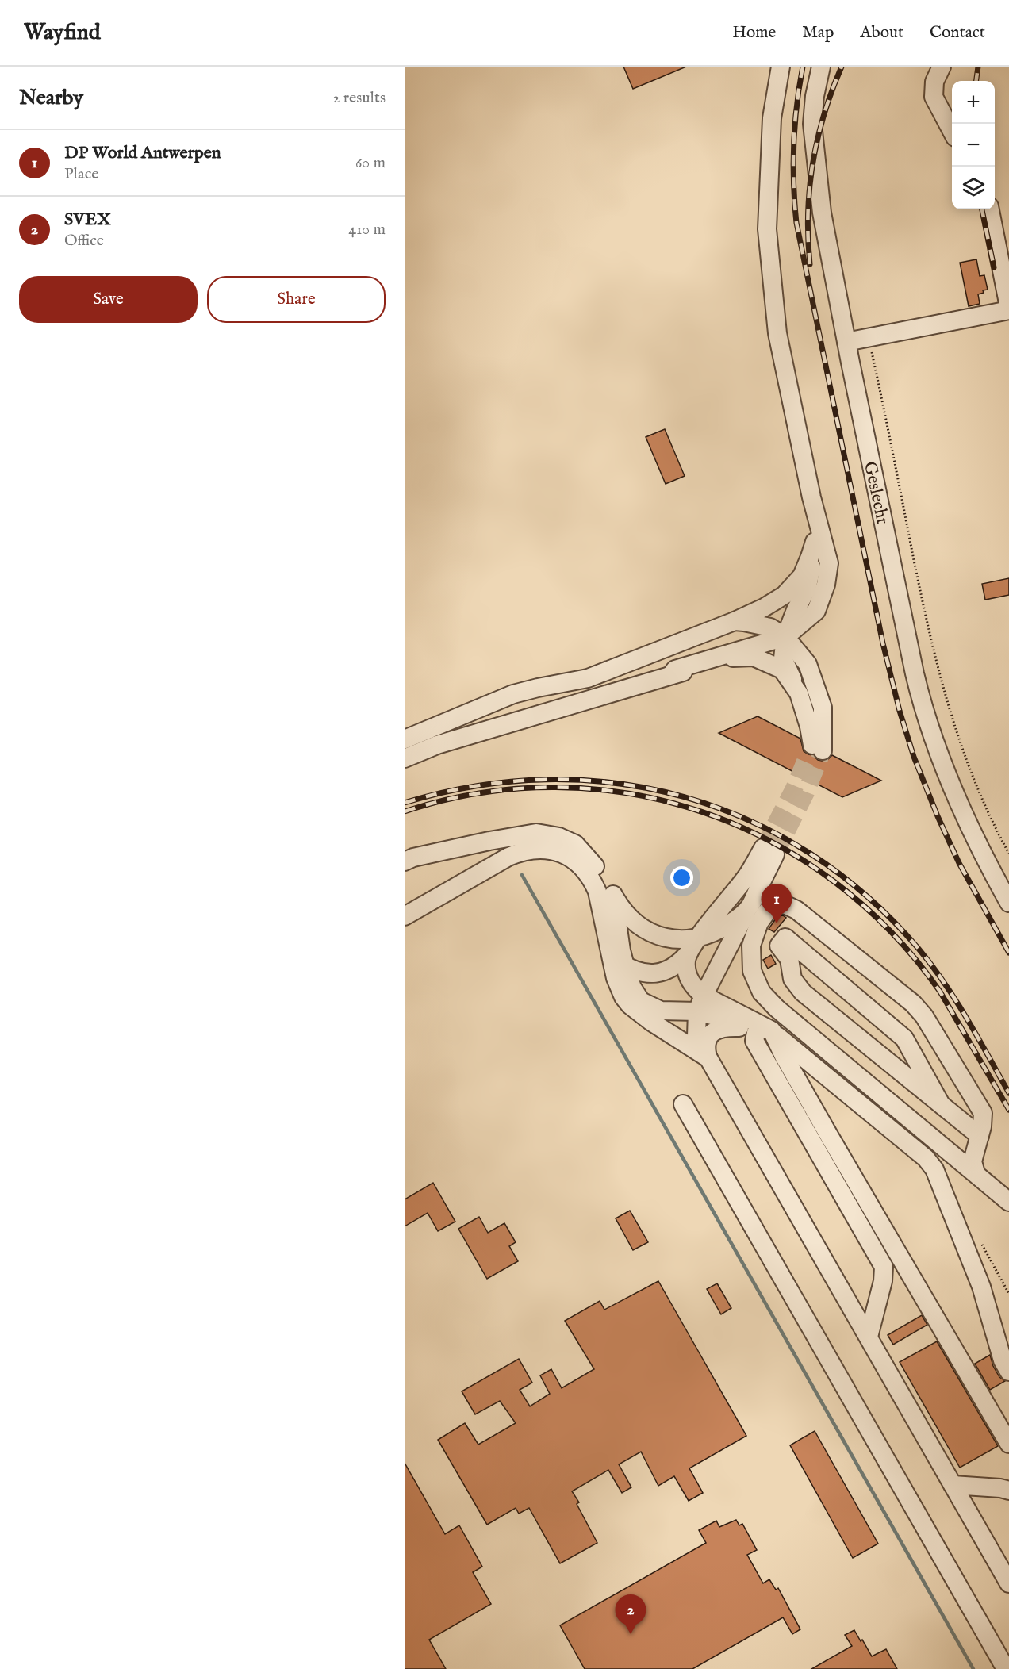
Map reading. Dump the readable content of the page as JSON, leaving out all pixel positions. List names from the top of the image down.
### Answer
{
  "streets": {
    "street": ["Geslecht"]
  },
  "page": {
    "header": "Wayfind",
    "nav": [
      "Home",
      "Map",
      "About",
      "Contact"
    ],
    "heading": ["Nearby", "2 results"],
    "map_buttons": ["+", "−"],
    "list": [
      {
        "mark": "1",
        "name": "DP World Antwerpen",
        "note": "Place",
        "value": "60 m"
      },
      {
        "mark": "2",
        "name": "SVEX",
        "note": "Office",
        "value": "410 m"
      }
    ],
    "buttons": ["Save", "Share"],
    "pins": ["1", "2"]
  }
}
